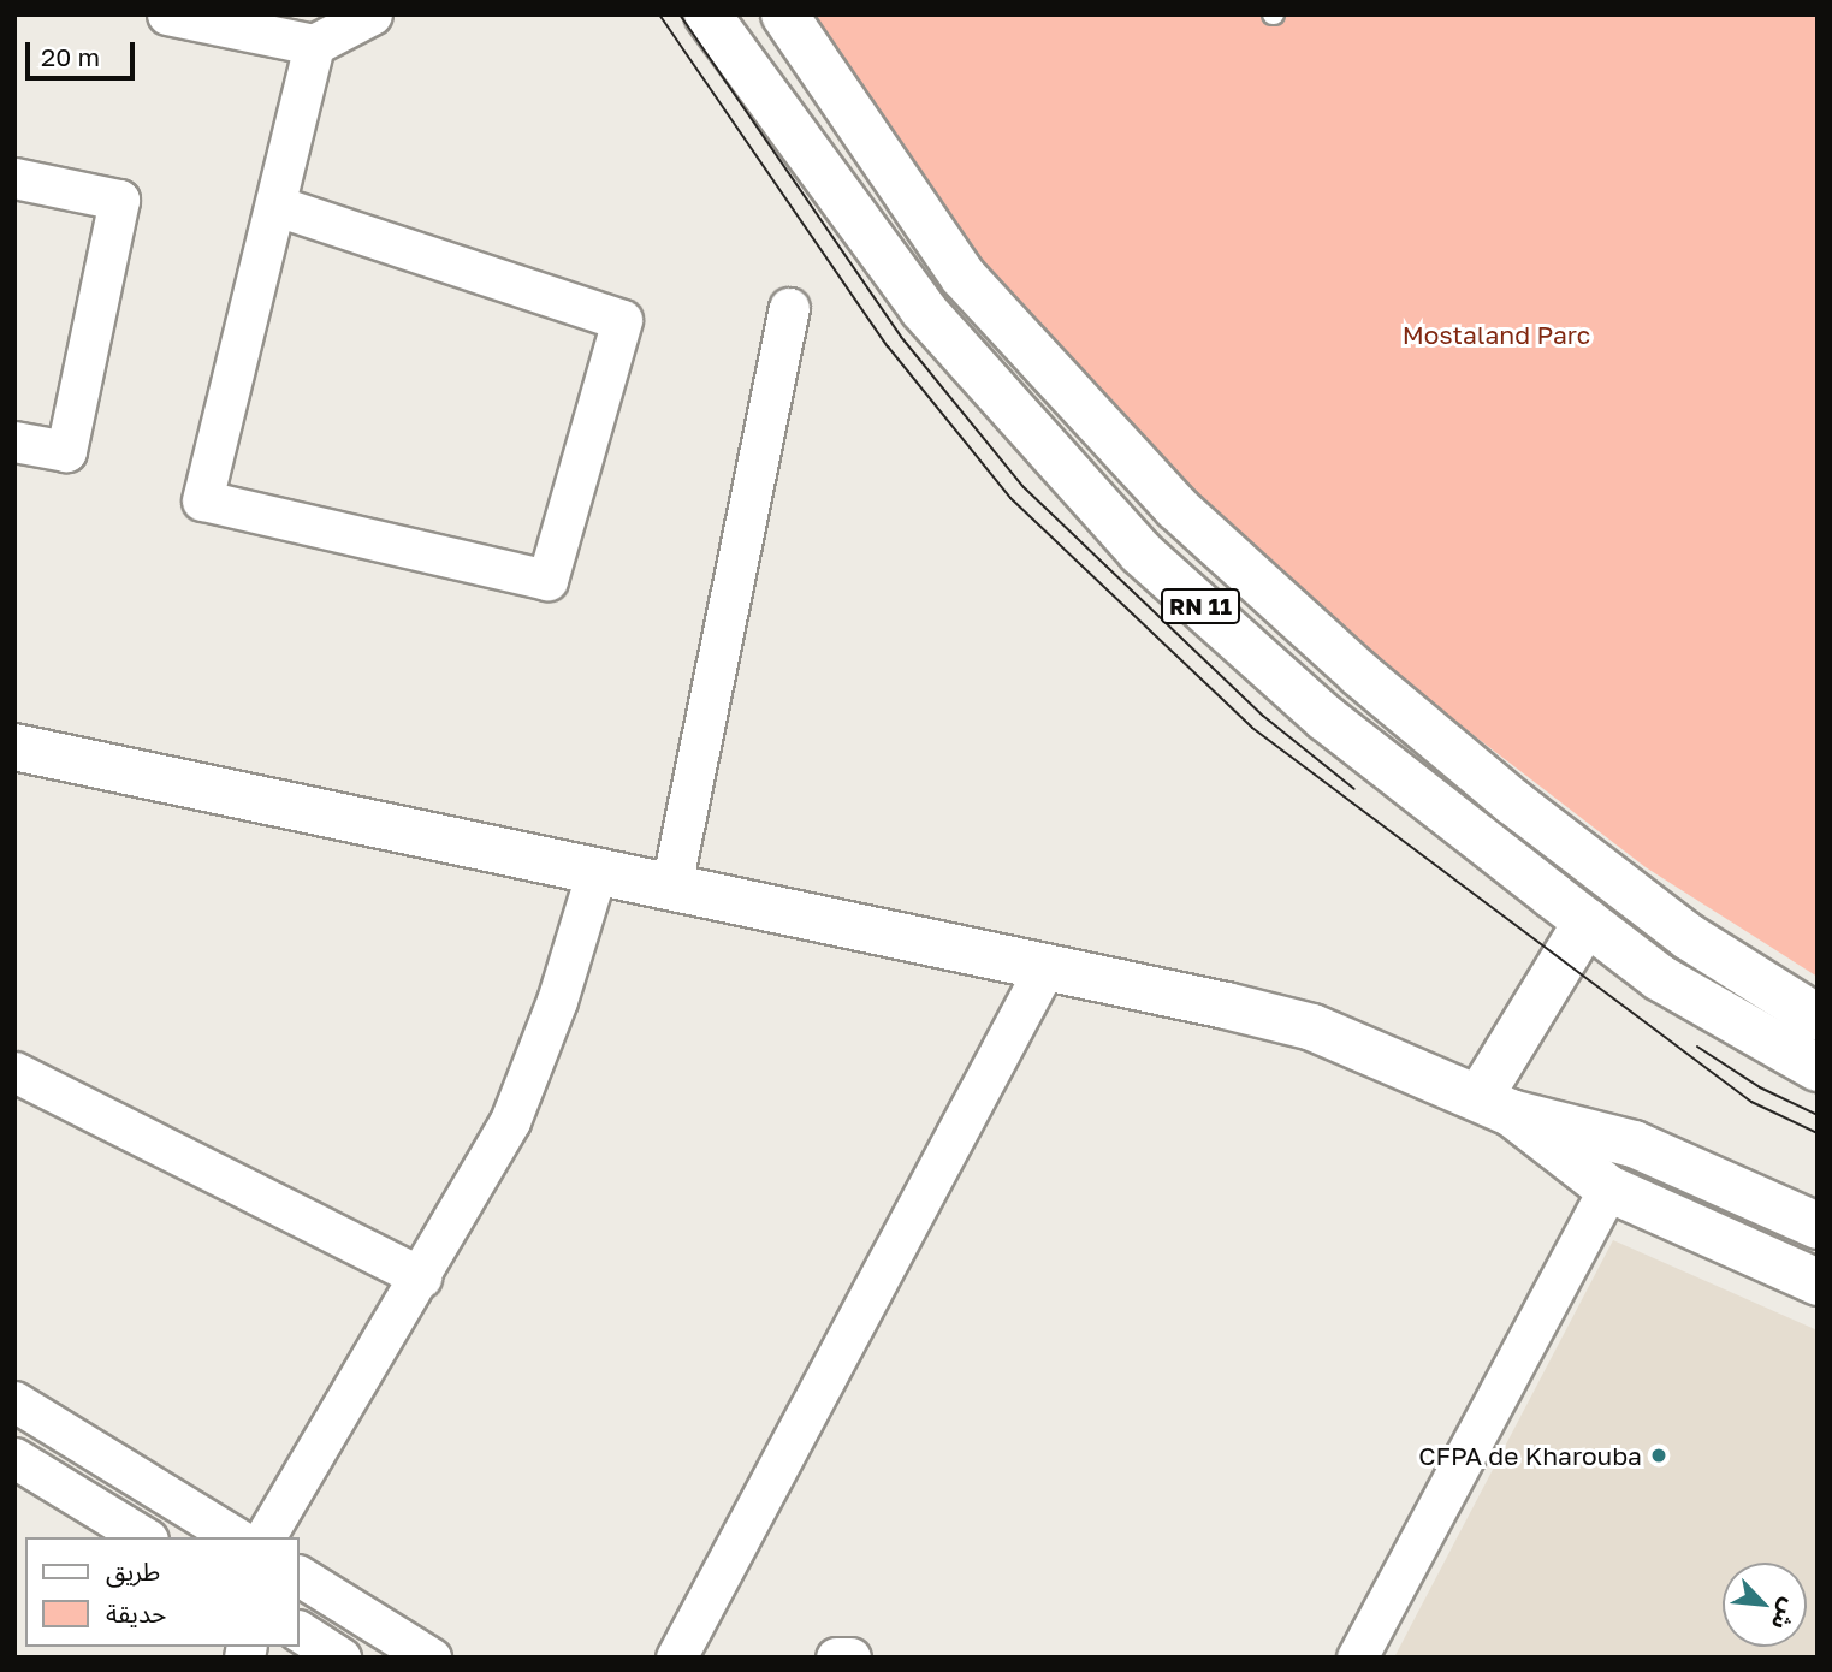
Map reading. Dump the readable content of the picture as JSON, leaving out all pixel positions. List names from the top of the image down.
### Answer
{
  "streets": {
    "main road": ["RN 11"]
  },
  "parks": ["Mostaland Parc"],
  "places": ["CFPA de Kharouba"],
  "legend": ["طريق", "حديقة"],
  "scale_bar": "20 m",
  "north": "bottom right"
}
